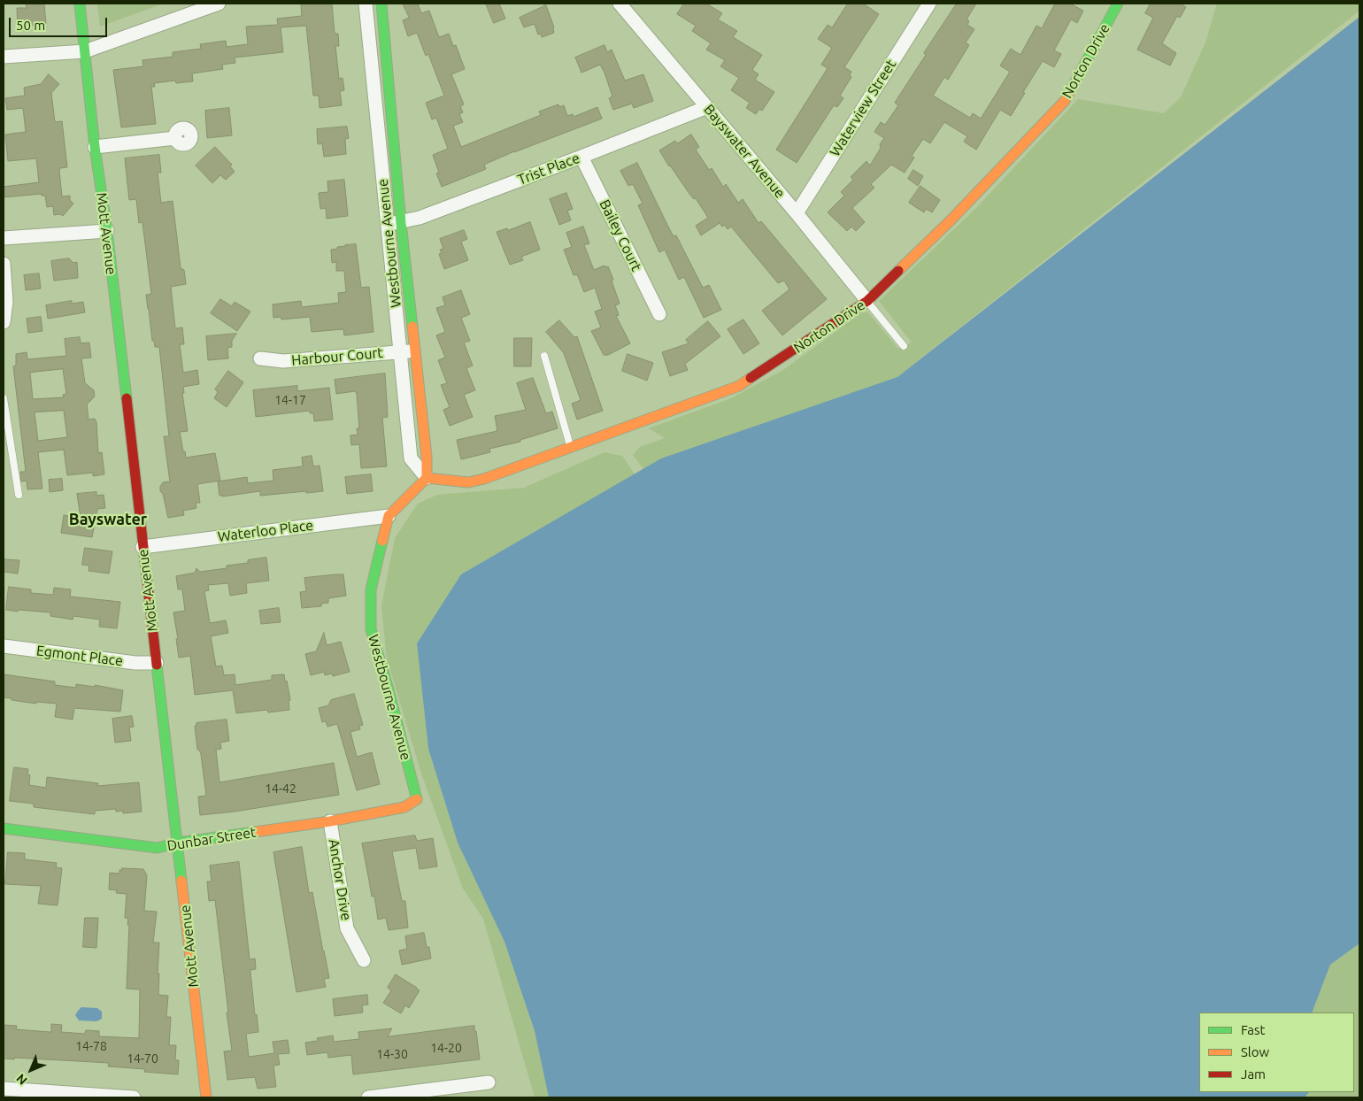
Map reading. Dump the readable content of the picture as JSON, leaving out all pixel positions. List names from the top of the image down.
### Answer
{
  "streets": {
    "street": [
      "Norton Drive",
      "Waterview Street",
      "Bayswater Avenue",
      "Trist Place",
      "Mott Avenue",
      "Bailey Court",
      "Westbourne Avenue",
      "Harbour Court",
      "Waterloo Place",
      "Egmont Place",
      "Dunbar Street",
      "Anchor Drive"
    ]
  },
  "crossings": [
    ["Norton Drive", "Bayswater Avenue"],
    ["Norton Drive", "Westbourne Avenue"],
    ["Waterview Street", "Bayswater Avenue"],
    ["Bayswater Avenue", "Trist Place"],
    ["Trist Place", "Bailey Court"],
    ["Trist Place", "Westbourne Avenue"],
    ["Mott Avenue", "Waterloo Place"],
    ["Mott Avenue", "Egmont Place"],
    ["Mott Avenue", "Dunbar Street"],
    ["Westbourne Avenue", "Harbour Court"],
    ["Westbourne Avenue", "Waterloo Place"],
    ["Westbourne Avenue", "Dunbar Street"],
    ["Dunbar Street", "Anchor Drive"]
  ],
  "districts": ["Bayswater"],
  "house_numbers": [
    "14-17",
    "14-42",
    "14-78",
    "14-20",
    "14-30",
    "14-70"
  ],
  "legend": ["Fast", "Slow", "Jam"],
  "scale_bar": "50 m",
  "north": "bottom left"
}
